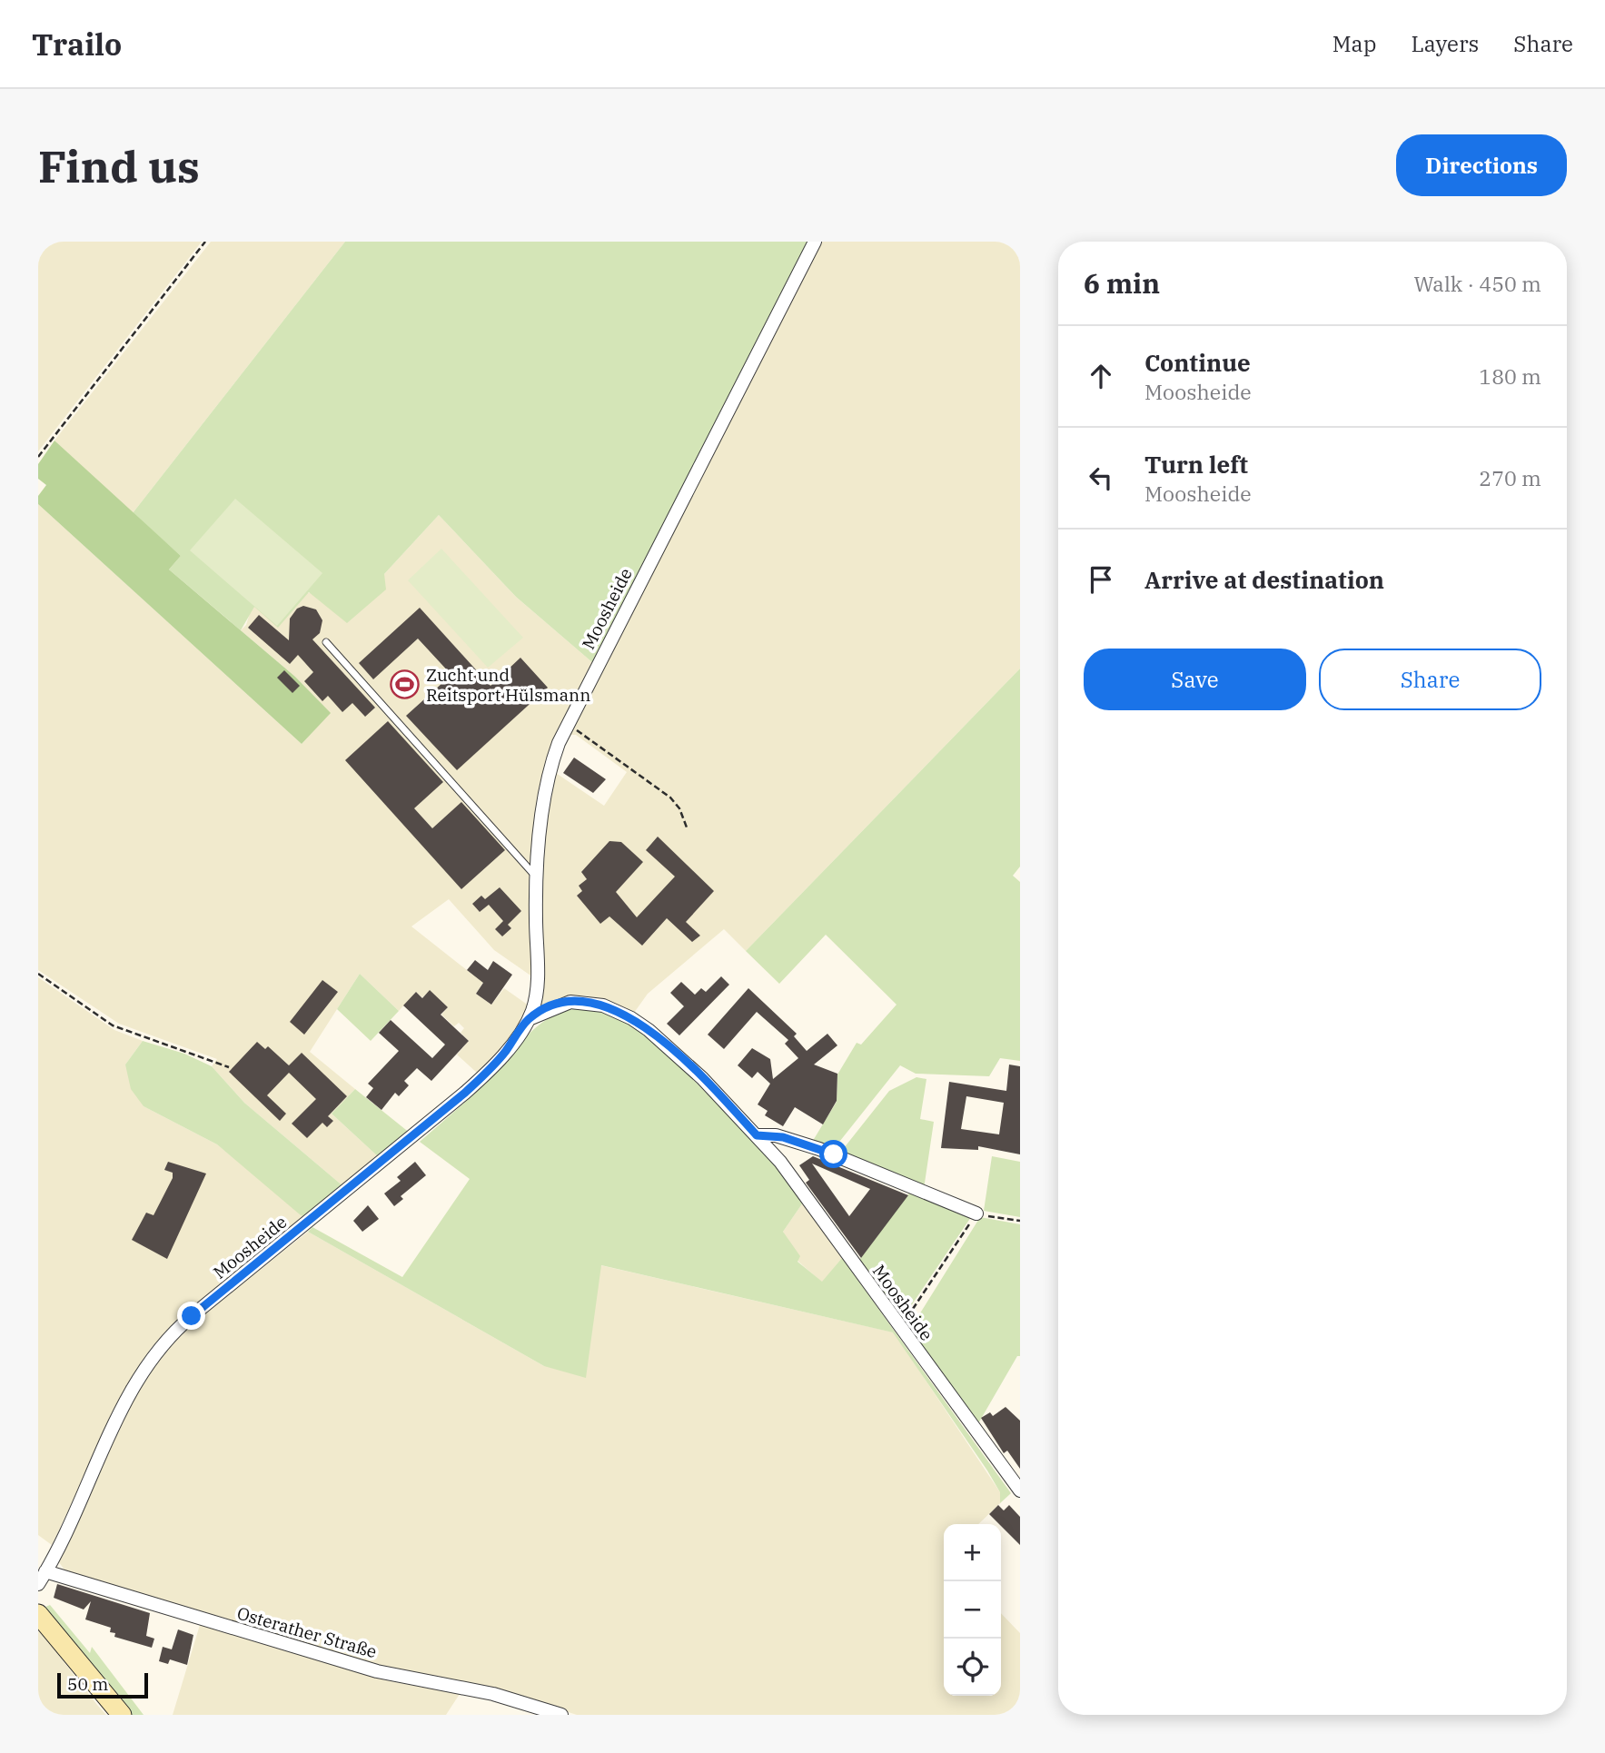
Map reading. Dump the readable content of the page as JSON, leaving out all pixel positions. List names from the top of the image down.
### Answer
{
  "streets": {
    "street": ["Moosheide", "Osterather Straße"]
  },
  "crossings": [
    ["Moosheide", "Osterather Straße"]
  ],
  "places": {
    "sports": ["Zucht und Reitsport Hülsmann"]
  },
  "scale_bar": "50 m",
  "page": {
    "header": "Trailo",
    "nav": ["Map", "Layers", "Share"],
    "buttons": [
      "Directions",
      ["Save", "Share"]
    ],
    "title": "Find us",
    "heading": ["6 min", "Walk · 450 m"],
    "list": [
      ["Continue", "Moosheide", "180 m"],
      ["Turn left", "Moosheide", "270 m"],
      "Arrive at destination"
    ],
    "map_buttons": ["+", "−"],
    "scale": "50 m"
  }
}
